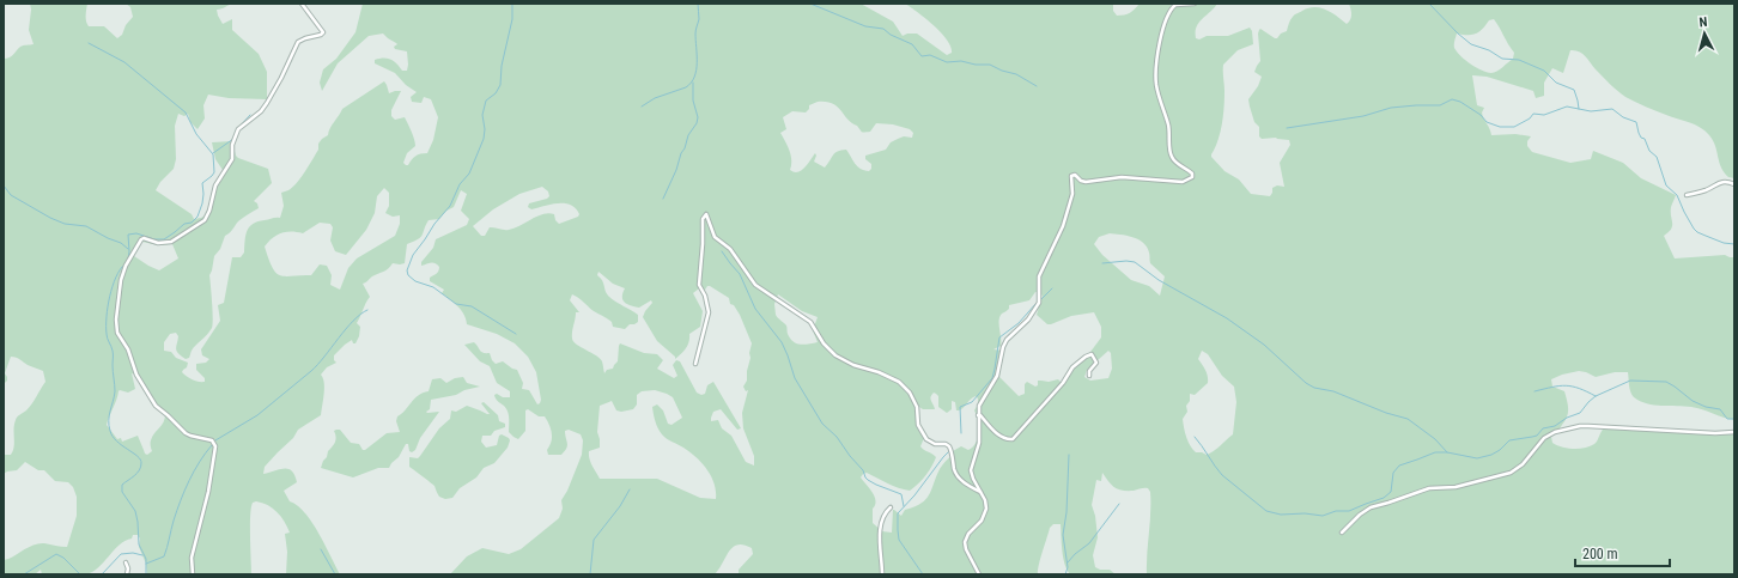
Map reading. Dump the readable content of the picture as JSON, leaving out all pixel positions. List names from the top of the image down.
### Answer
{
  "scale_bar": "200 m",
  "north": "top"
}
